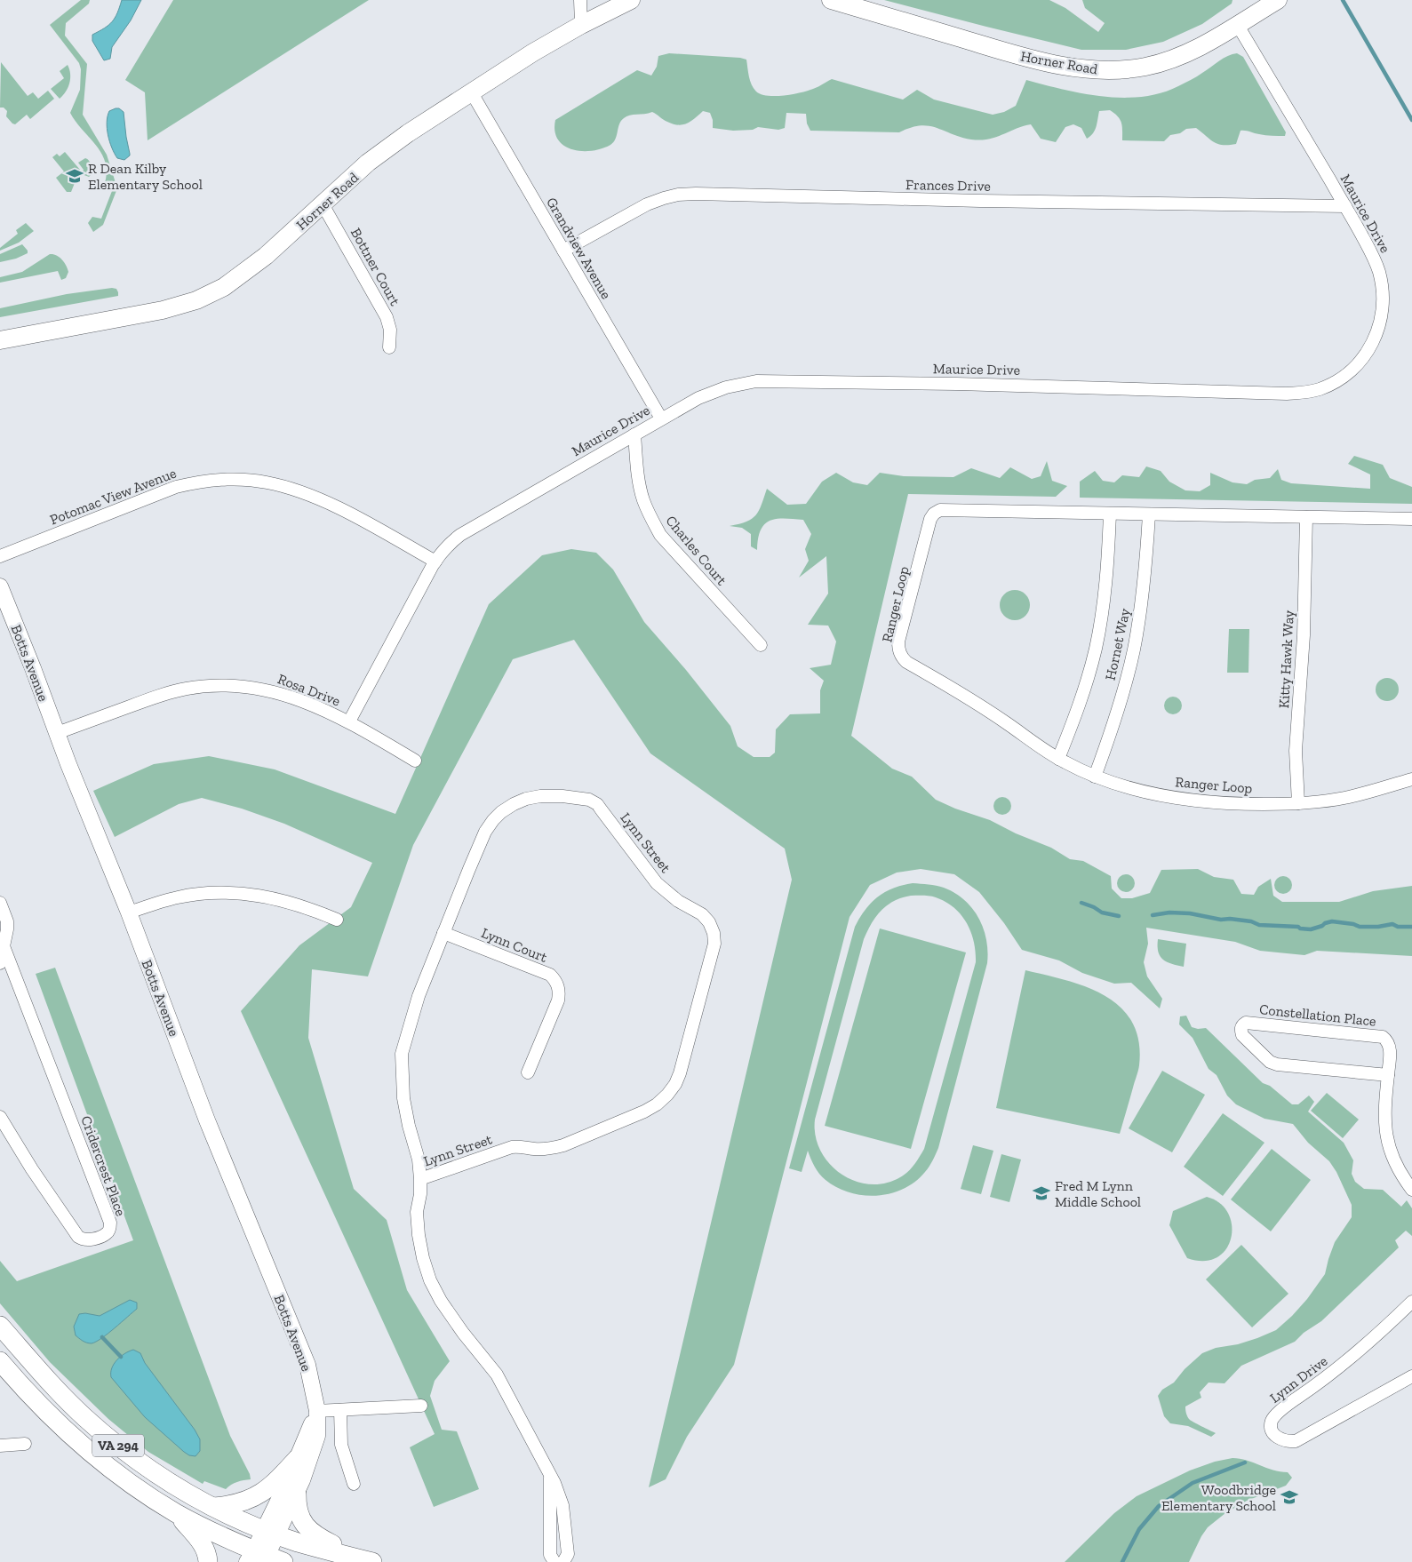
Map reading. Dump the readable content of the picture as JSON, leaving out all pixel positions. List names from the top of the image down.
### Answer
{
  "streets": {
    "main road": ["Horner Road", "VA 294"],
    "street": [
      "Frances Drive",
      "Maurice Drive",
      "Grandview Avenue",
      "Bottner Court",
      "Potomac View Avenue",
      "Charles Court",
      "Ranger Loop",
      "Hornet Way",
      "Kitty Hawk Way",
      "Botts Avenue",
      "Rosa Drive",
      "Lynn Street",
      "Lynn Court",
      "Constellation Place",
      "Cridercrest Place",
      "Lynn Drive"
    ]
  },
  "crossings": [
    ["Horner Road", "Maurice Drive"],
    ["Horner Road", "Grandview Avenue"],
    ["Horner Road", "Bottner Court"],
    ["Frances Drive", "Maurice Drive"],
    ["Frances Drive", "Grandview Avenue"],
    ["Maurice Drive", "Grandview Avenue"],
    ["Maurice Drive", "Potomac View Avenue"],
    ["Maurice Drive", "Charles Court"],
    ["Maurice Drive", "Rosa Drive"],
    ["Ranger Loop", "Hornet Way"],
    ["Ranger Loop", "Kitty Hawk Way"],
    ["Botts Avenue", "Rosa Drive"],
    ["Botts Avenue", "VA 294"],
    ["Lynn Street", "Lynn Court"]
  ],
  "places": {
    "school or university": ["R Dean Kilby Elementary School", "Fred M Lynn Middle School", "Woodbridge Elementary School"]
  }
}
